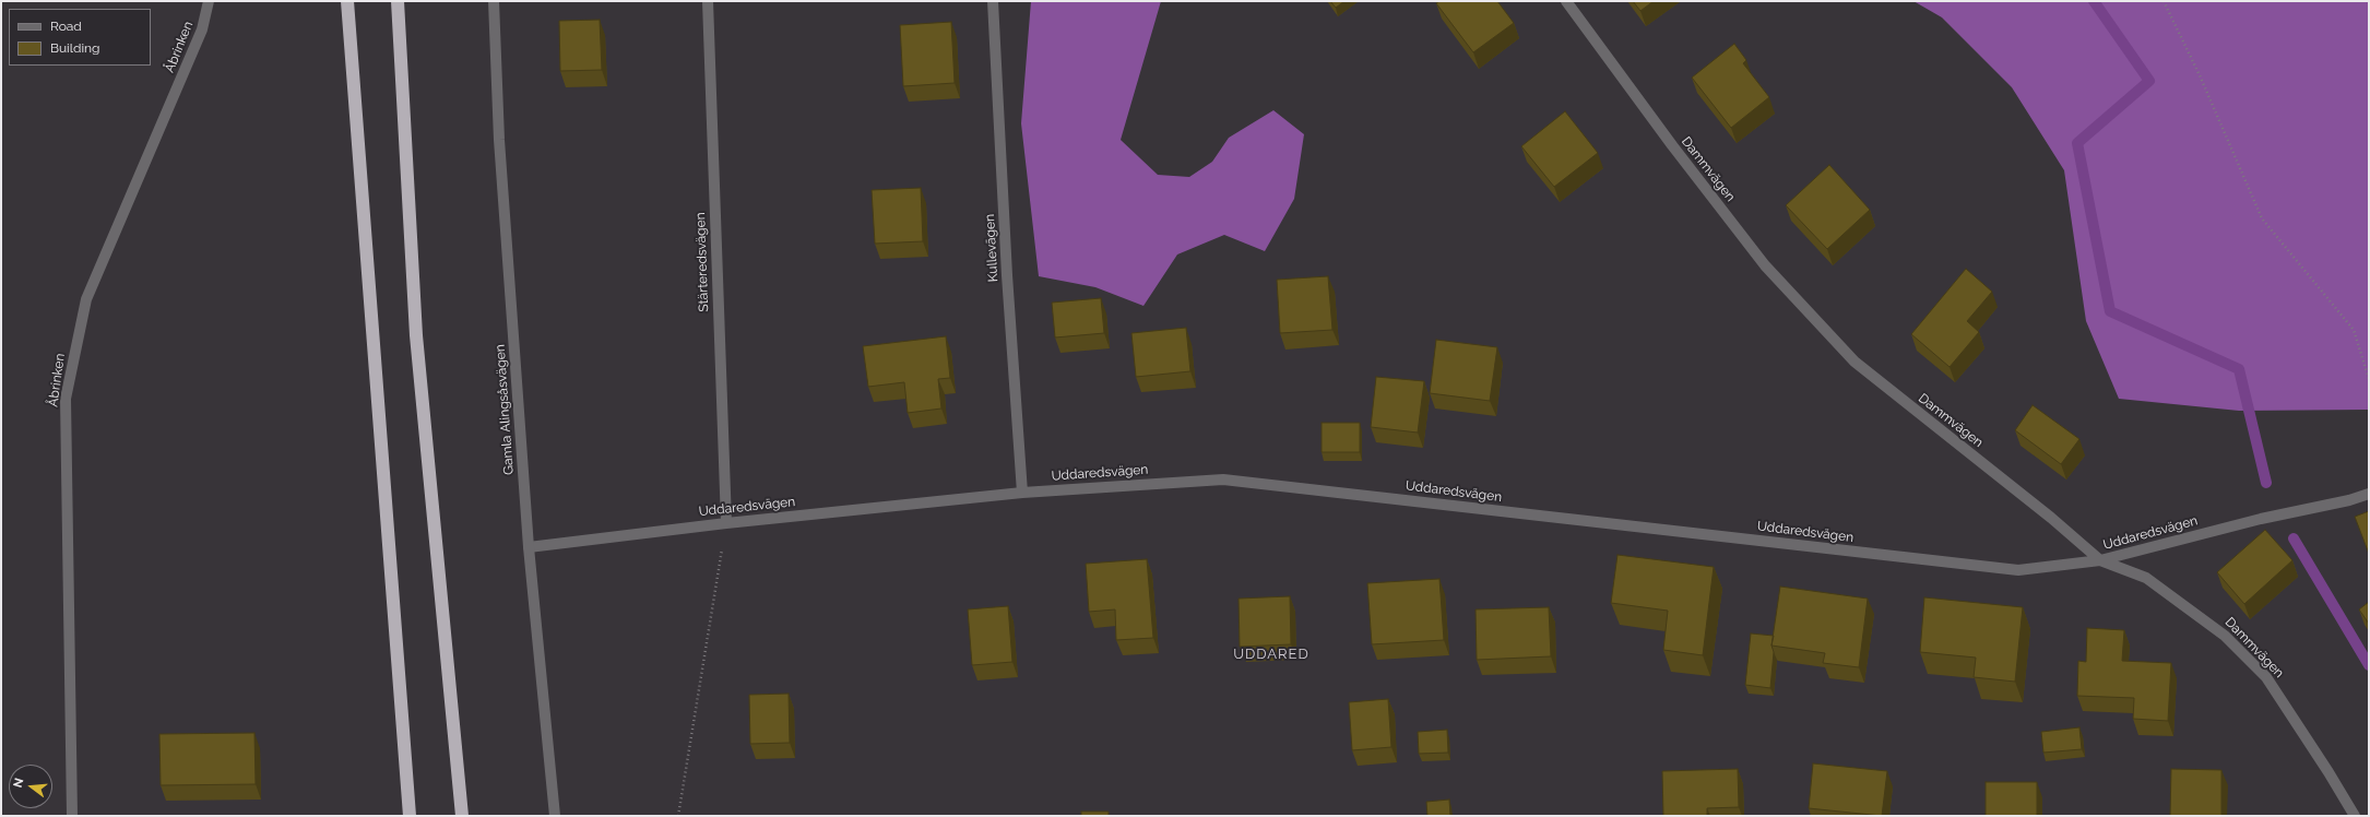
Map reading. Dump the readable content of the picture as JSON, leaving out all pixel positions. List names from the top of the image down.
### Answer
{
  "streets": {
    "street": [
      "Åbrinken",
      "Dammvägen",
      "Kullevägen",
      "Stärteredsvägen",
      "Gamla Alingsåsvägen",
      "Uddaredsvägen"
    ]
  },
  "crossings": [
    ["Dammvägen", "Uddaredsvägen"],
    ["Kullevägen", "Uddaredsvägen"],
    ["Stärteredsvägen", "Uddaredsvägen"],
    ["Gamla Alingsåsvägen", "Uddaredsvägen"]
  ],
  "districts": ["UDDARED"],
  "legend": ["Road", "Building"],
  "north": "left"
}
